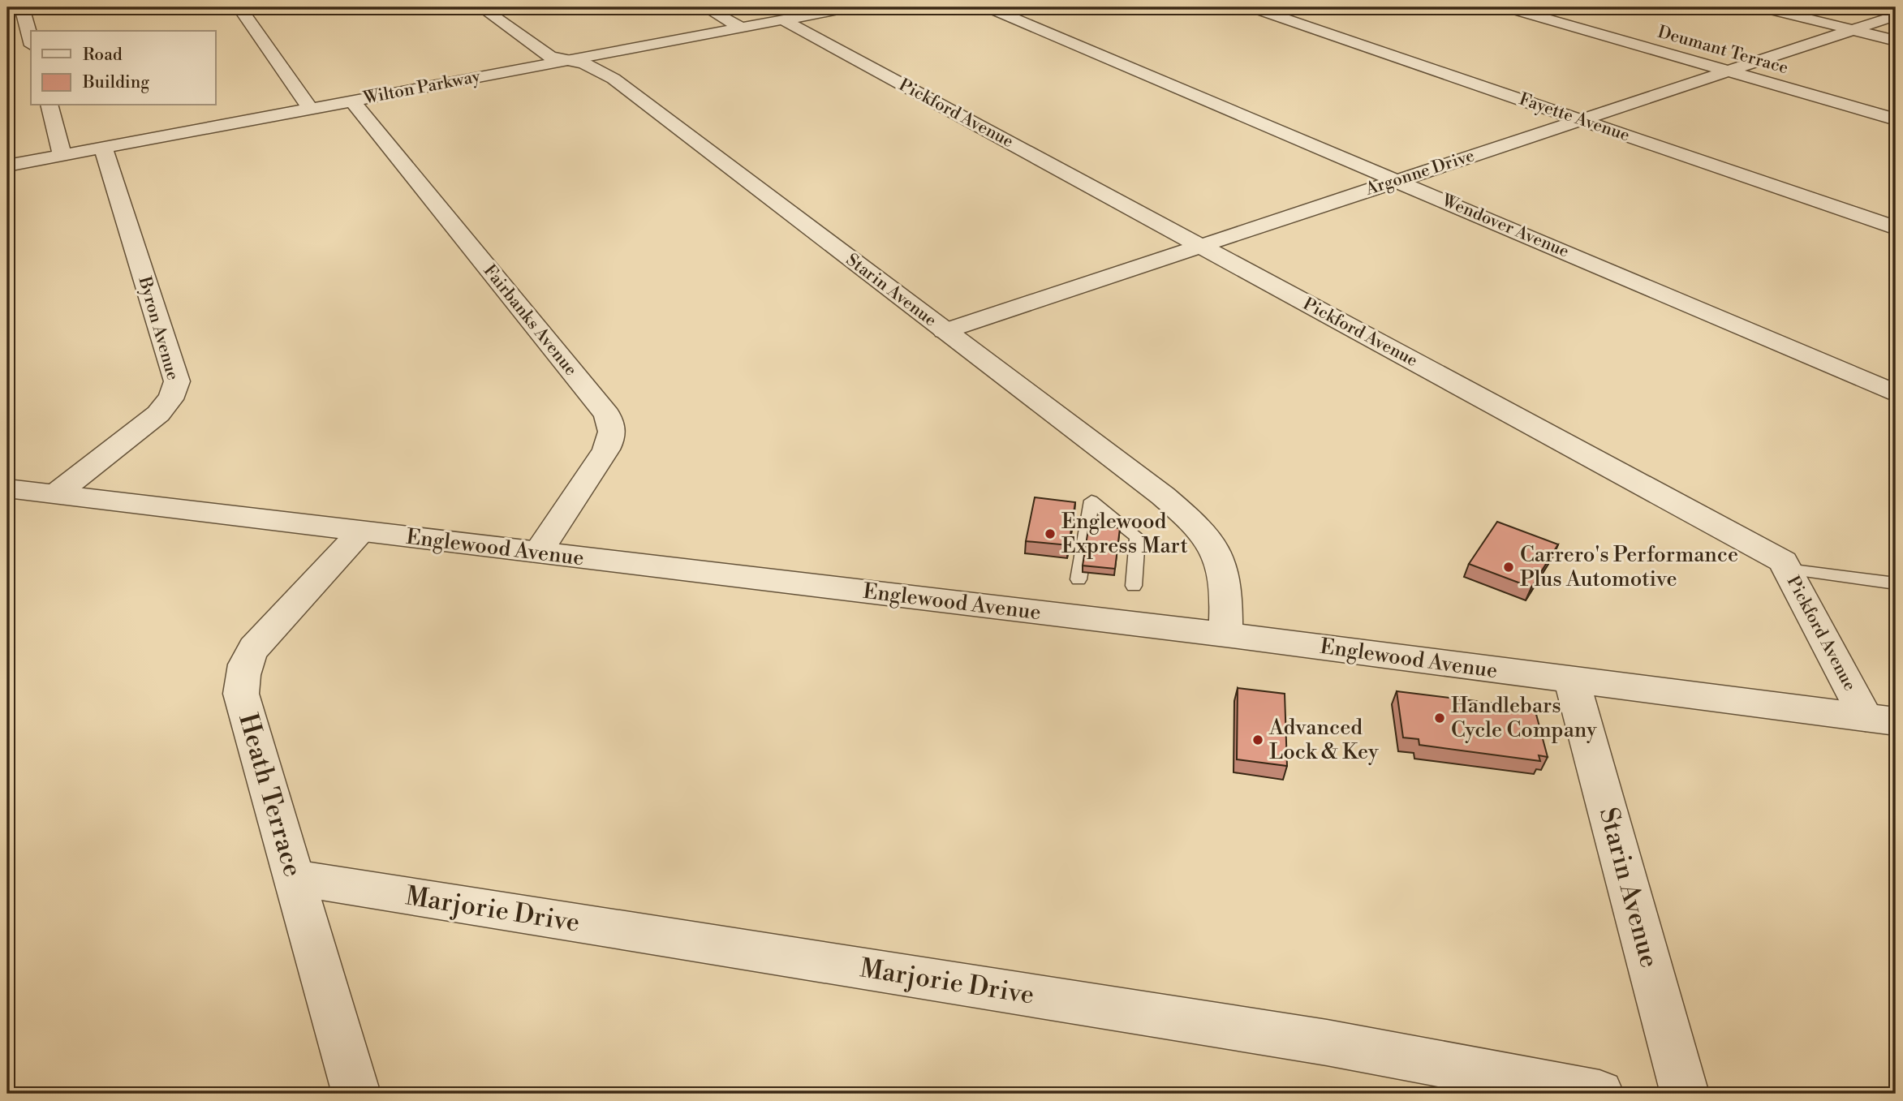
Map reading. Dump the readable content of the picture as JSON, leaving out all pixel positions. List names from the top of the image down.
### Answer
{
  "streets": {
    "street": [
      "Deumant Terrace",
      "Wilton Parkway",
      "Pickford Avenue",
      "Fayette Avenue",
      "Argonne Drive",
      "Wendover Avenue",
      "Starin Avenue",
      "Fairbanks Avenue",
      "Byron Avenue",
      "Englewood Avenue",
      "Heath Terrace",
      "Marjorie Drive"
    ]
  },
  "crossings": [
    ["Deumant Terrace", "Argonne Drive"],
    ["Wilton Parkway", "Pickford Avenue"],
    ["Wilton Parkway", "Starin Avenue"],
    ["Wilton Parkway", "Fairbanks Avenue"],
    ["Wilton Parkway", "Byron Avenue"],
    ["Pickford Avenue", "Argonne Drive"],
    ["Pickford Avenue", "Englewood Avenue"],
    ["Fayette Avenue", "Argonne Drive"],
    ["Argonne Drive", "Wendover Avenue"],
    ["Argonne Drive", "Starin Avenue"],
    ["Starin Avenue", "Englewood Avenue"],
    ["Fairbanks Avenue", "Englewood Avenue"],
    ["Byron Avenue", "Englewood Avenue"],
    ["Englewood Avenue", "Heath Terrace"],
    ["Heath Terrace", "Marjorie Drive"]
  ],
  "places": [
    "Englewood Express Mart",
    "Carrero's Performance Plus Automotive",
    "Handlebars Cycle Company",
    "Advanced Lock & Key"
  ],
  "legend": ["Road", "Building"]
}
